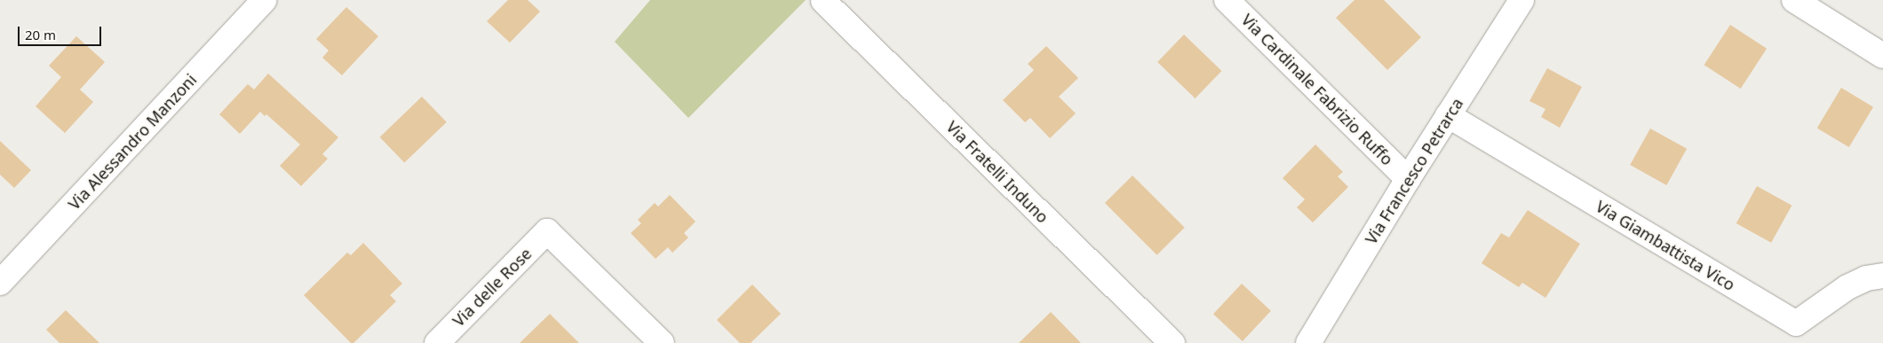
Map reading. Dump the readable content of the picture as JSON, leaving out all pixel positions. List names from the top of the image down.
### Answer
{
  "streets": {
    "street": [
      "Via Cardinale Fabrizio Ruffo",
      "Via Alessandro Manzoni",
      "Via Francesco Petrarca",
      "Via Fratelli Induno",
      "Via Giambattista Vico",
      "Via delle Rose"
    ]
  },
  "crossings": [
    ["Via Cardinale Fabrizio Ruffo", "Via Francesco Petrarca"],
    ["Via Francesco Petrarca", "Via Giambattista Vico"]
  ],
  "scale_bar": "20 m"
}
